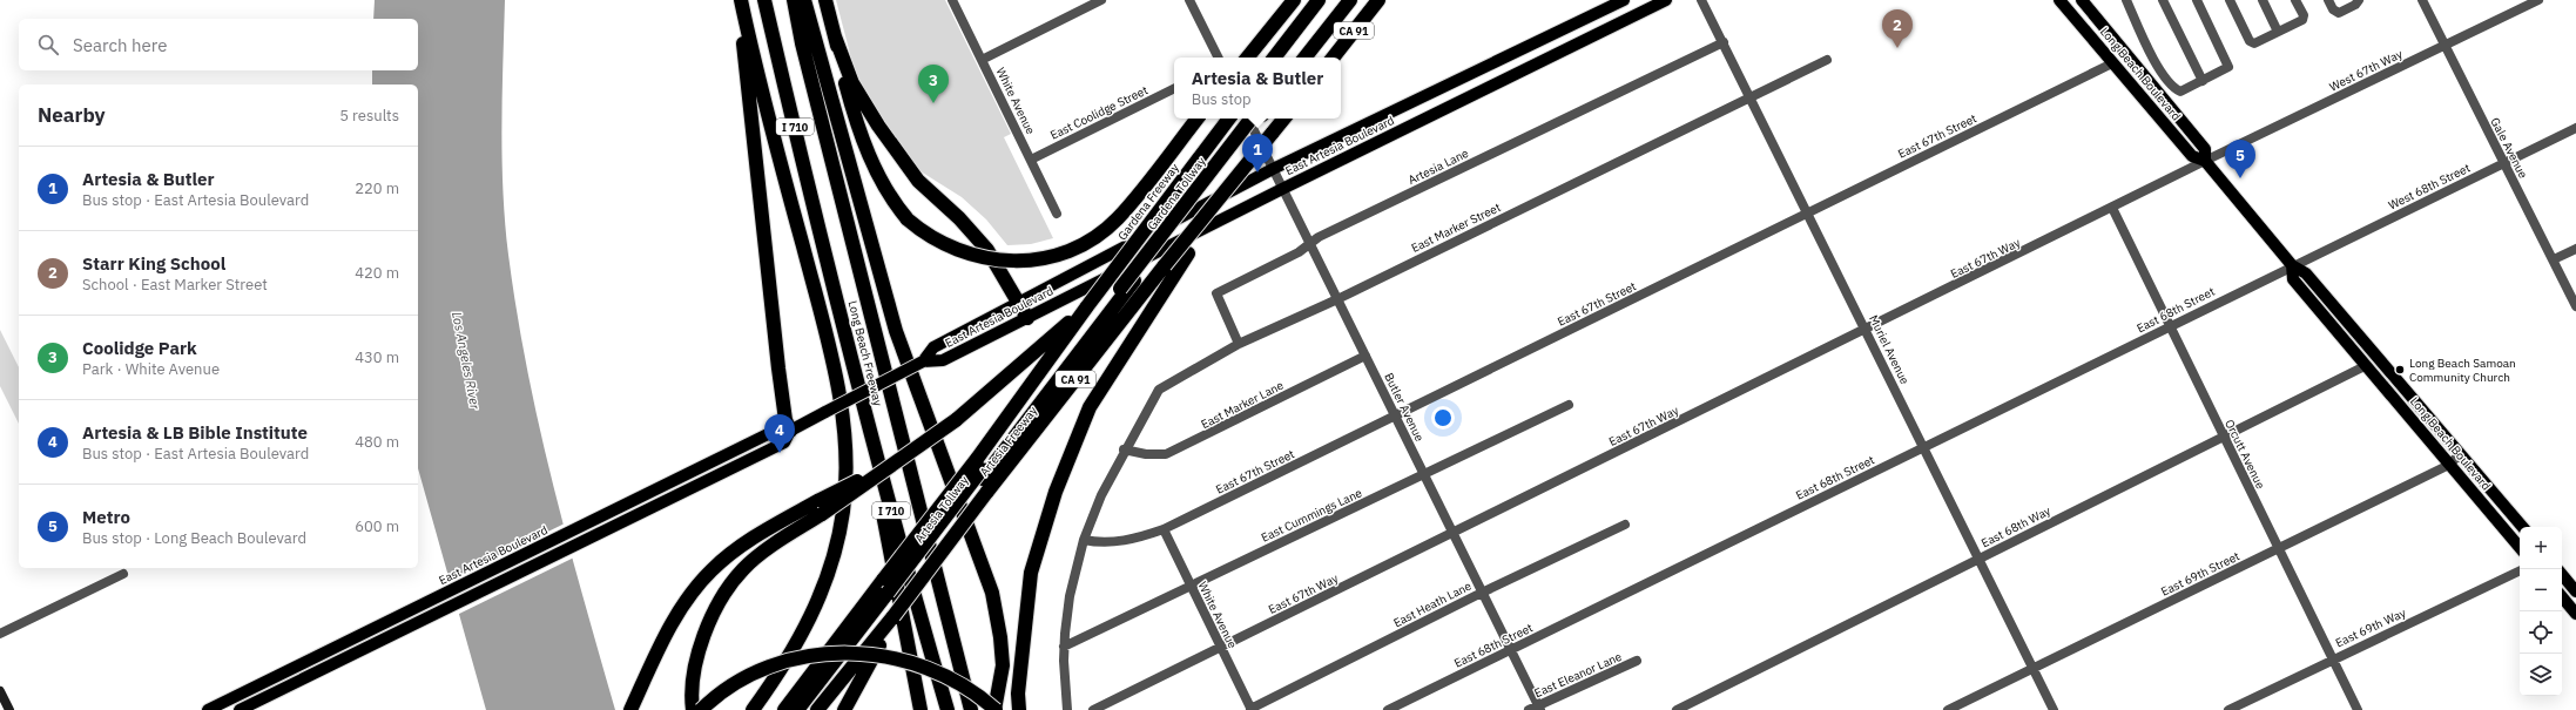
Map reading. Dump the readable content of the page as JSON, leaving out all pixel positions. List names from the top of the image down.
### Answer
{
  "streets": {
    "highway": [
      "CA 91",
      "I 710",
      "Gardena Tollway",
      "Gardena Freeway",
      "Long Beach Freeway",
      "Artesia Freeway",
      "Artesia Tollway"
    ],
    "main road": ["Long Beach Boulevard", "East Artesia Boulevard"],
    "street": [
      "West 67th Way",
      "White Avenue",
      "East Coolidge Street",
      "East 67th Street",
      "Gale Avenue",
      "Artesia Lane",
      "West 68th Street",
      "East Marker Street",
      "East 67th Way",
      "East 68th Street",
      "Muriel Avenue",
      "East Marker Lane",
      "Butler Avenue",
      "Orcutt Avenue",
      "East Cummings Lane",
      "East 68th Way",
      "East 69th Street",
      "East Heath Lane",
      "East 69th Way",
      "East Eleanor Lane"
    ]
  },
  "crossings": [
    ["CA 91", "Artesia Freeway"],
    ["West 67th Way", "Long Beach Boulevard"],
    ["West 67th Way", "Gale Avenue"],
    ["West 67th Way", "East 67th Way"],
    ["Long Beach Boulevard", "East 67th Street"],
    ["Long Beach Boulevard", "West 68th Street"],
    ["Long Beach Boulevard", "East 67th Way"],
    ["Long Beach Boulevard", "East 68th Street"],
    ["Long Beach Boulevard", "East 68th Way"],
    ["Long Beach Boulevard", "East 69th Street"],
    ["White Avenue", "East Coolidge Street"],
    ["White Avenue", "East 67th Street"],
    ["White Avenue", "East 67th Way"],
    ["White Avenue", "East Cummings Lane"],
    ["White Avenue", "East Heath Lane"],
    ["East 67th Street", "East Marker Street"],
    ["East 67th Street", "Muriel Avenue"],
    ["East 67th Street", "Butler Avenue"],
    ["East Artesia Boulevard", "Butler Avenue"],
    ["Gale Avenue", "West 68th Street"],
    ["Artesia Lane", "East Marker Street"],
    ["Artesia Lane", "Muriel Avenue"],
    ["Artesia Lane", "Butler Avenue"],
    ["West 68th Street", "East 68th Street"],
    ["Gardena Tollway", "Artesia Tollway"],
    ["Gardena Freeway", "Artesia Freeway"],
    ["East Marker Street", "Muriel Avenue"],
    ["East Marker Street", "East Marker Lane"],
    ["East Marker Street", "Butler Avenue"],
    ["East Marker Street", "East Cummings Lane"],
    ["East 67th Way", "Muriel Avenue"],
    ["East 67th Way", "Butler Avenue"],
    ["East 67th Way", "Orcutt Avenue"],
    ["East 68th Street", "Muriel Avenue"],
    ["East 68th Street", "Butler Avenue"],
    ["East 68th Street", "Orcutt Avenue"],
    ["Muriel Avenue", "East 68th Way"],
    ["Muriel Avenue", "East 69th Street"],
    ["East Marker Lane", "Butler Avenue"],
    ["Butler Avenue", "East Cummings Lane"],
    ["Butler Avenue", "East Heath Lane"],
    ["Butler Avenue", "East Eleanor Lane"],
    ["Artesia Freeway", "Artesia Tollway"],
    ["Orcutt Avenue", "East 68th Way"],
    ["Orcutt Avenue", "East 69th Street"],
    ["Orcutt Avenue", "East 69th Way"]
  ],
  "water": ["Los Angeles River"],
  "places": ["Long Beach Samoan Community Church"],
  "page": {
    "pins": [
      "2",
      "3",
      "1",
      "5",
      "4"
    ],
    "search": "Search here",
    "popup": ["Artesia & Butler", "Bus stop"],
    "heading": ["Nearby", "5 results"],
    "list": [
      {
        "mark": "1",
        "name": "Artesia & Butler",
        "note": "Bus stop · East Artesia Boulevard",
        "value": "220 m"
      },
      {
        "mark": "2",
        "name": "Starr King School",
        "note": "School · East Marker Street",
        "value": "420 m"
      },
      {
        "mark": "3",
        "name": "Coolidge Park",
        "note": "Park · White Avenue",
        "value": "430 m"
      },
      {
        "mark": "4",
        "name": "Artesia & LB Bible Institute",
        "note": "Bus stop · East Artesia Boulevard",
        "value": "480 m"
      },
      {
        "mark": "5",
        "name": "Metro",
        "note": "Bus stop · Long Beach Boulevard",
        "value": "600 m"
      }
    ],
    "map_buttons": ["+", "−"]
  }
}
